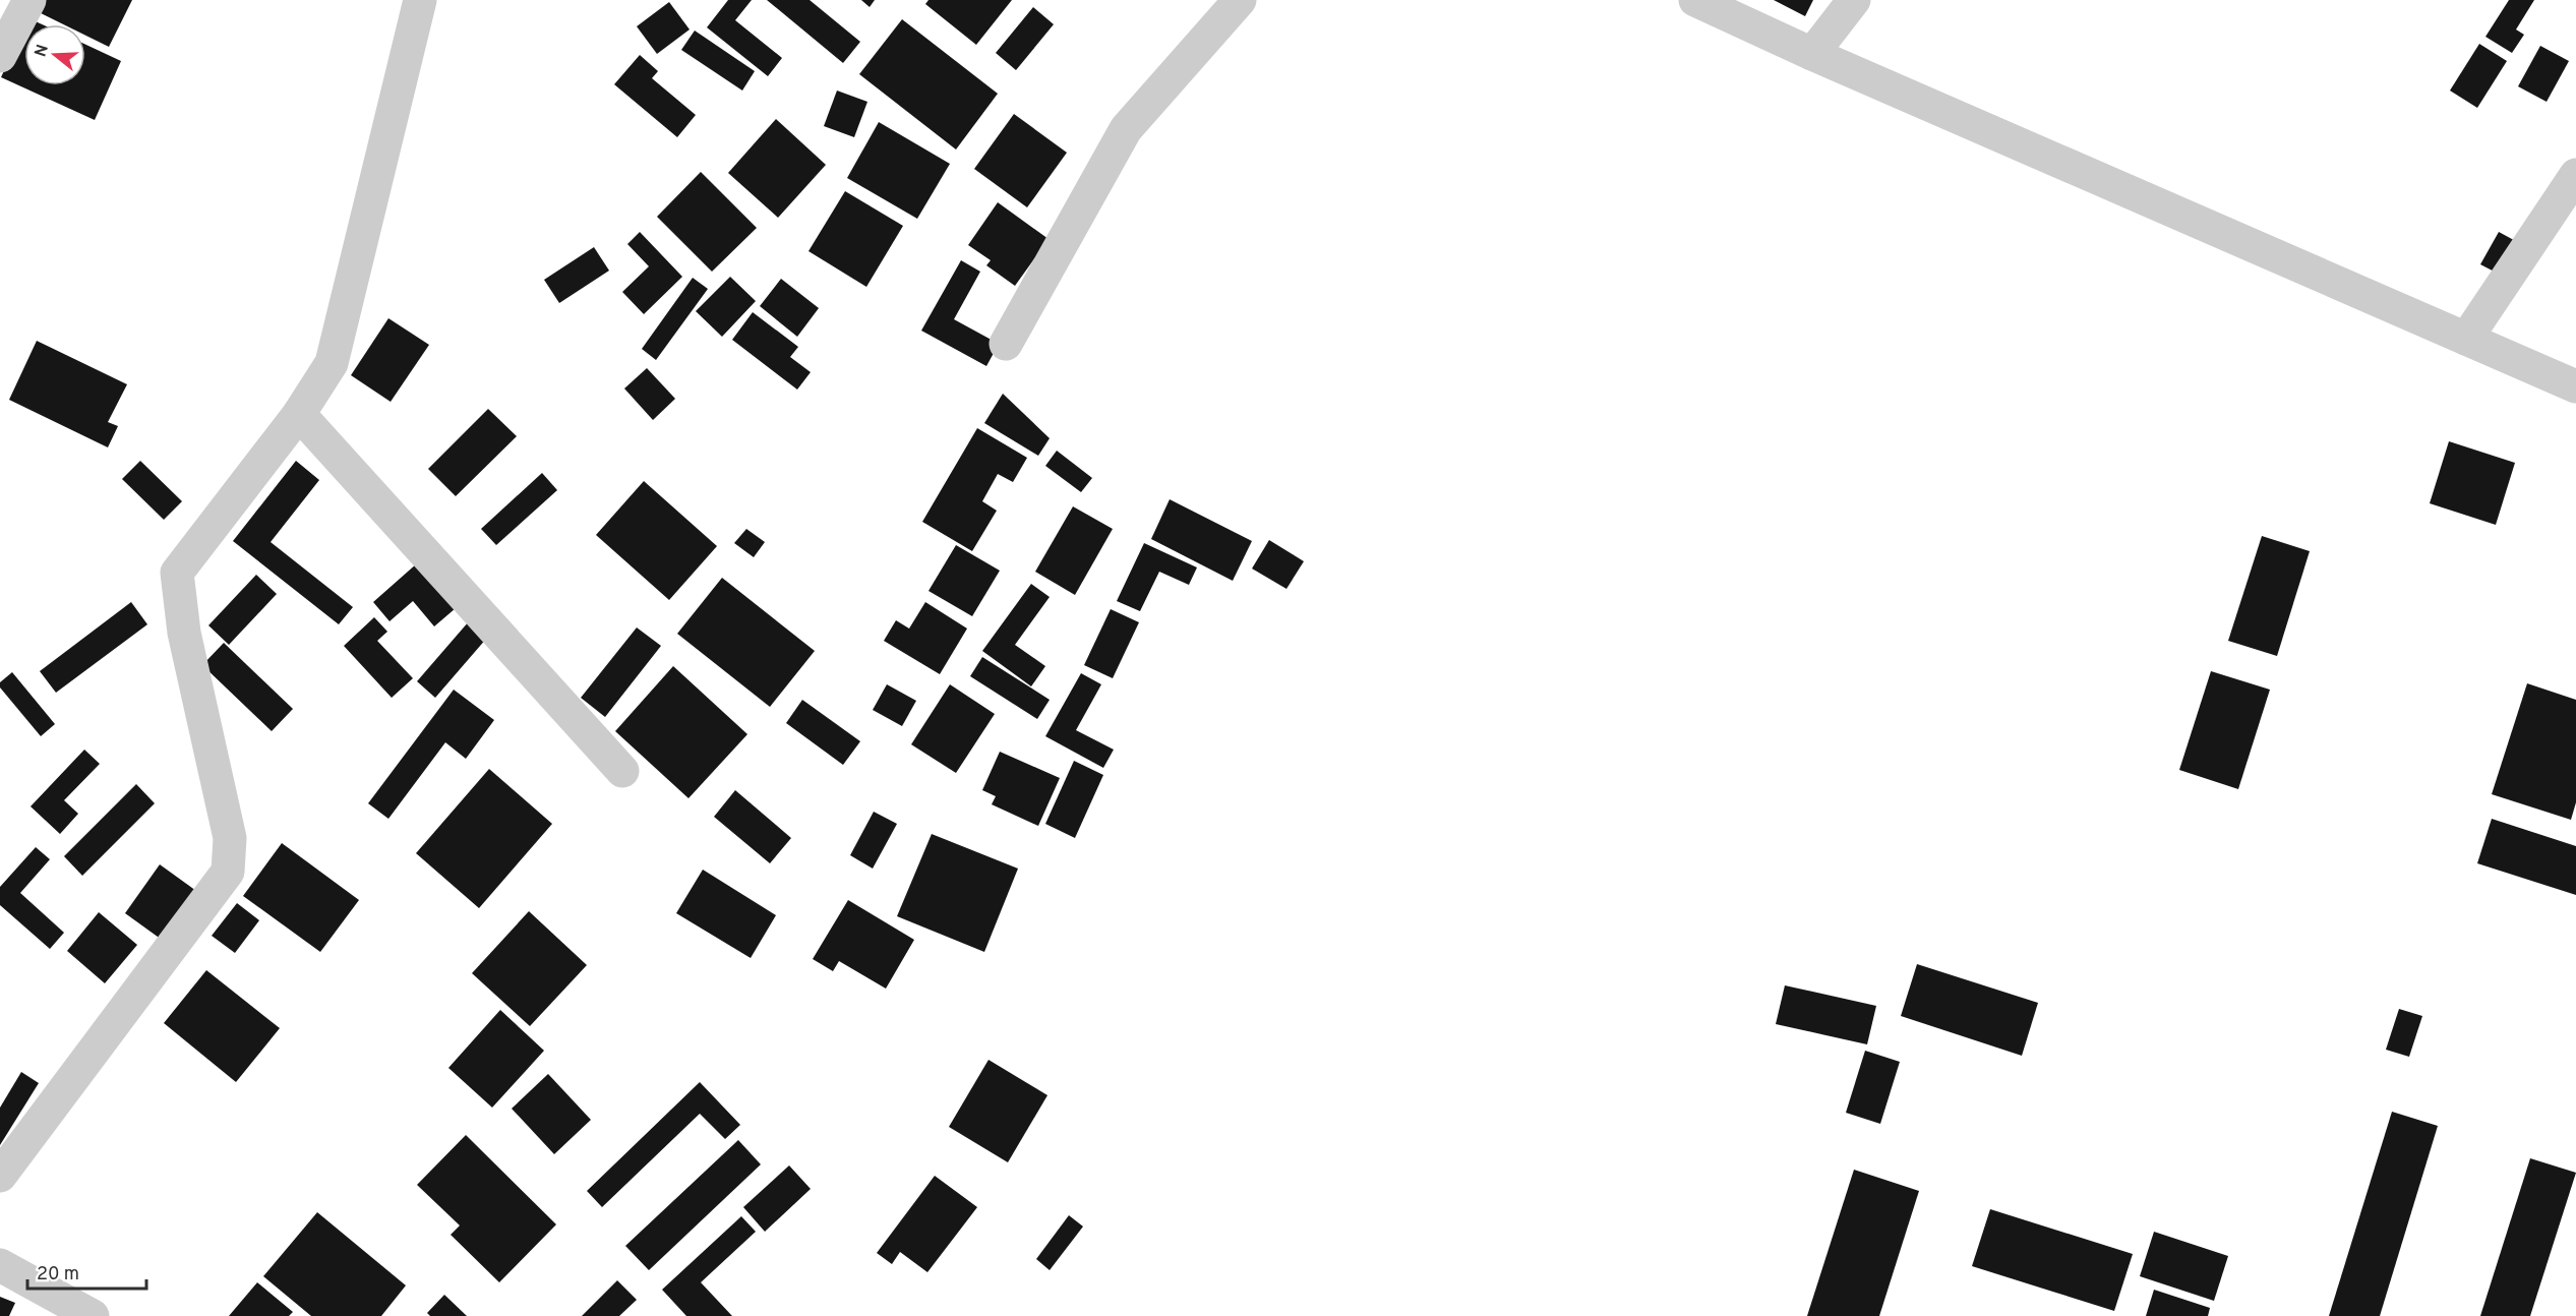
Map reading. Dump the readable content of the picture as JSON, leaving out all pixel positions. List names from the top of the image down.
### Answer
{
  "scale_bar": "20 m",
  "north": "left"
}
